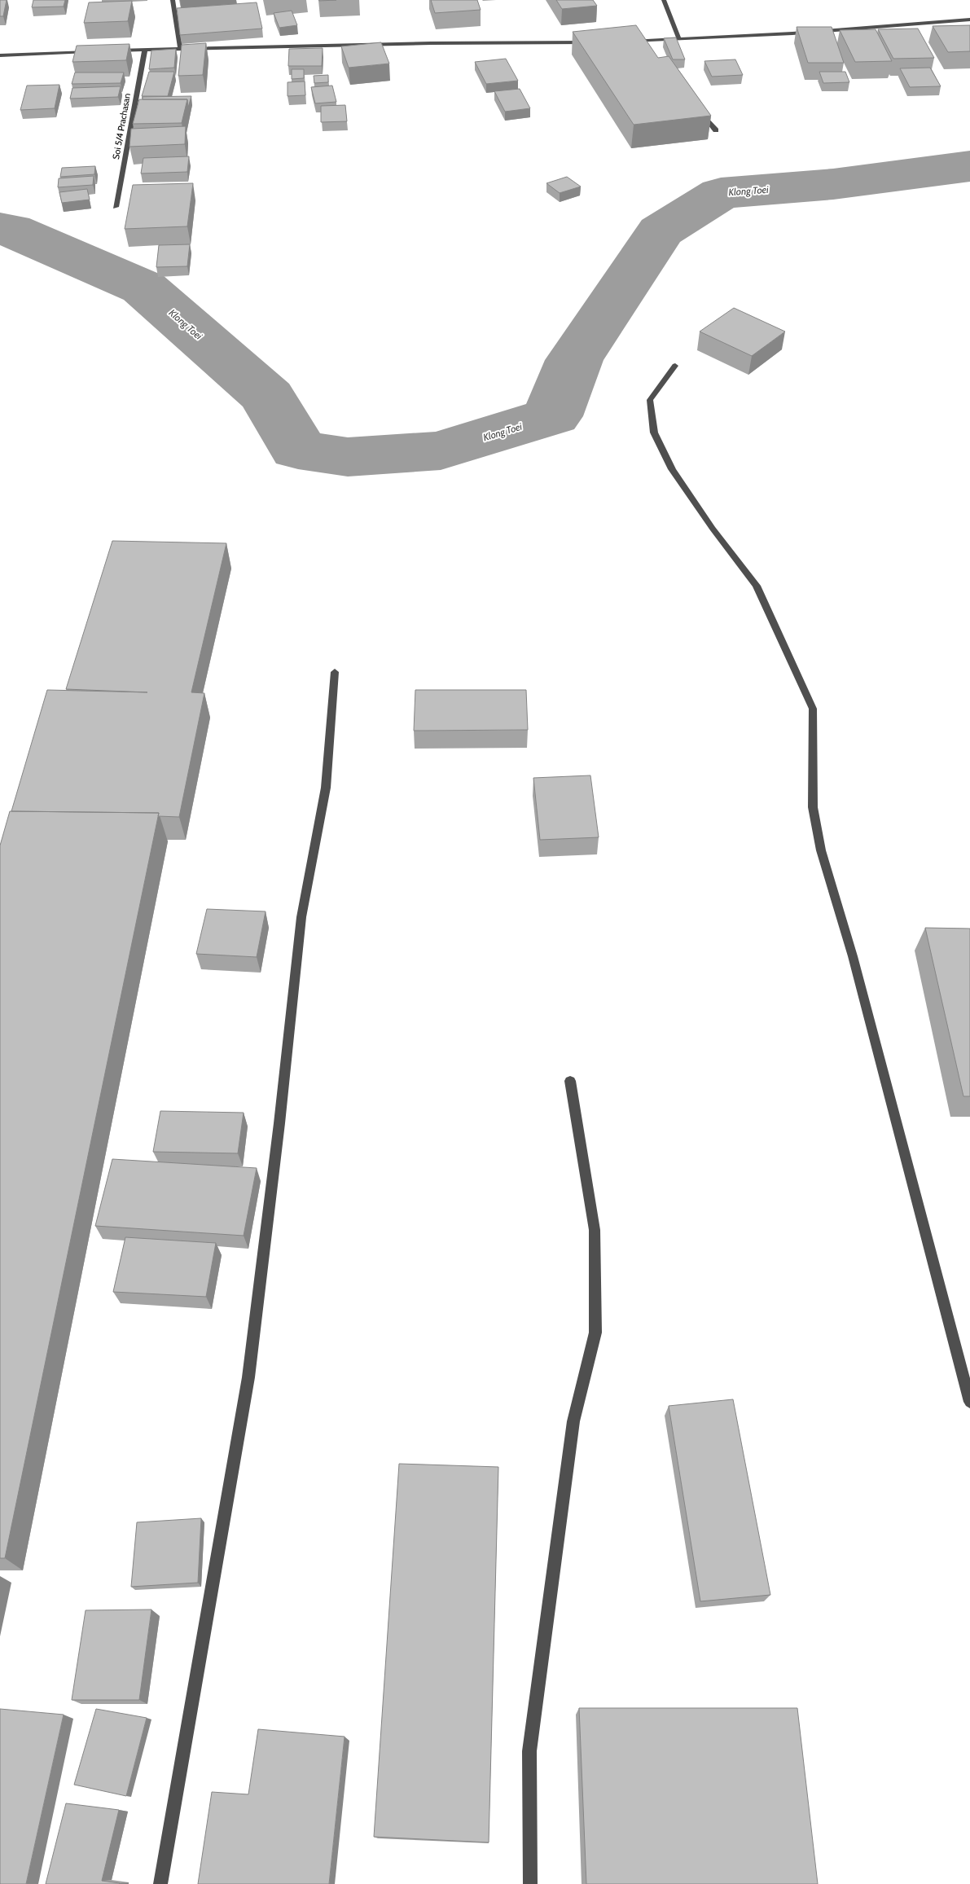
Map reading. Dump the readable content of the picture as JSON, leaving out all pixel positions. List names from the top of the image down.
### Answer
{
  "streets": {
    "street": ["Soi 5/4 Prachasan"]
  },
  "water": ["Klong Toei"]
}
